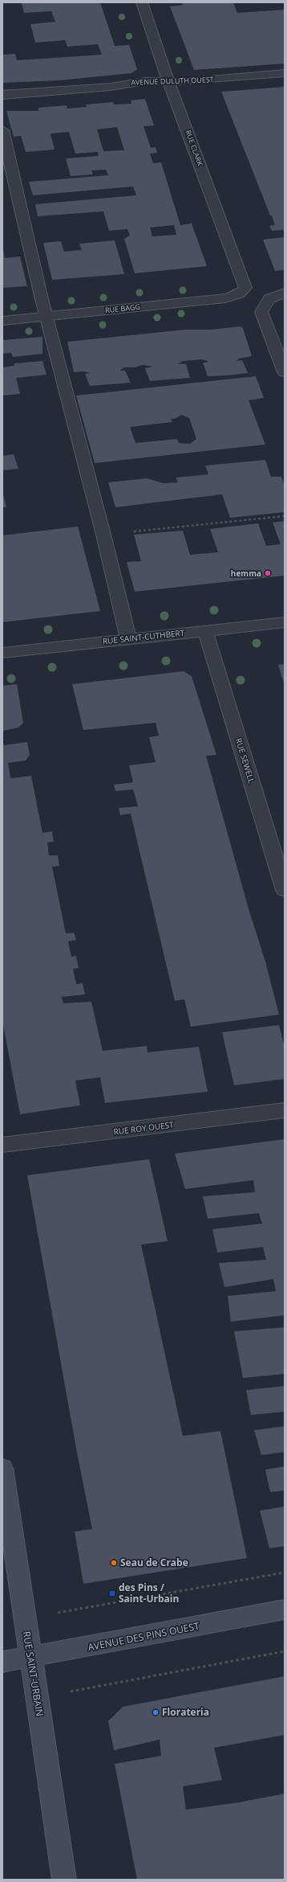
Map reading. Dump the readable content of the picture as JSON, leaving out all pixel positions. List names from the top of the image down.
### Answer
{
  "streets": {
    "main road": ["AVENUE DES PINS OUEST", "RUE SAINT-URBAIN"],
    "street": [
      "AVENUE DULUTH OUEST",
      "RUE CLARK",
      "RUE BAGG",
      "RUE SAINT-CUTHBERT",
      "RUE SEWELL",
      "RUE ROY OUEST"
    ]
  },
  "crossings": [
    ["AVENUE DULUTH OUEST", "RUE CLARK"],
    ["RUE CLARK", "RUE BAGG"],
    ["RUE SAINT-CUTHBERT", "RUE SEWELL"],
    ["AVENUE DES PINS OUEST", "RUE SAINT-URBAIN"]
  ],
  "places": {
    "other": ["hemma", "Seau de Crabe", "Florateria"],
    "transit": ["des Pins / Saint-Urbain"]
  }
}
